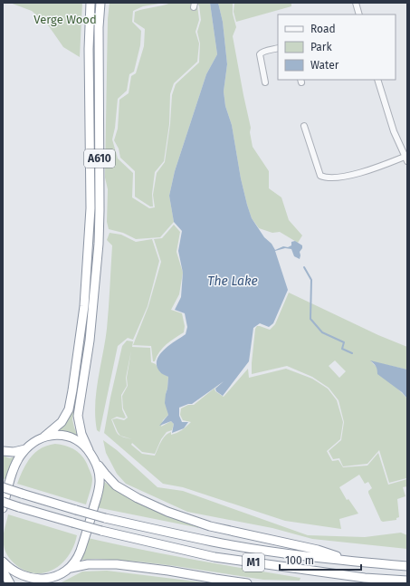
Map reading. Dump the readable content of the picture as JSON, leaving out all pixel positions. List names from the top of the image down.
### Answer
{
  "streets": {
    "highway": ["A610", "M1"]
  },
  "water": ["The Lake"],
  "parks": ["Verge Wood"],
  "legend": ["Road", "Park", "Water"],
  "scale_bar": "100 m"
}
